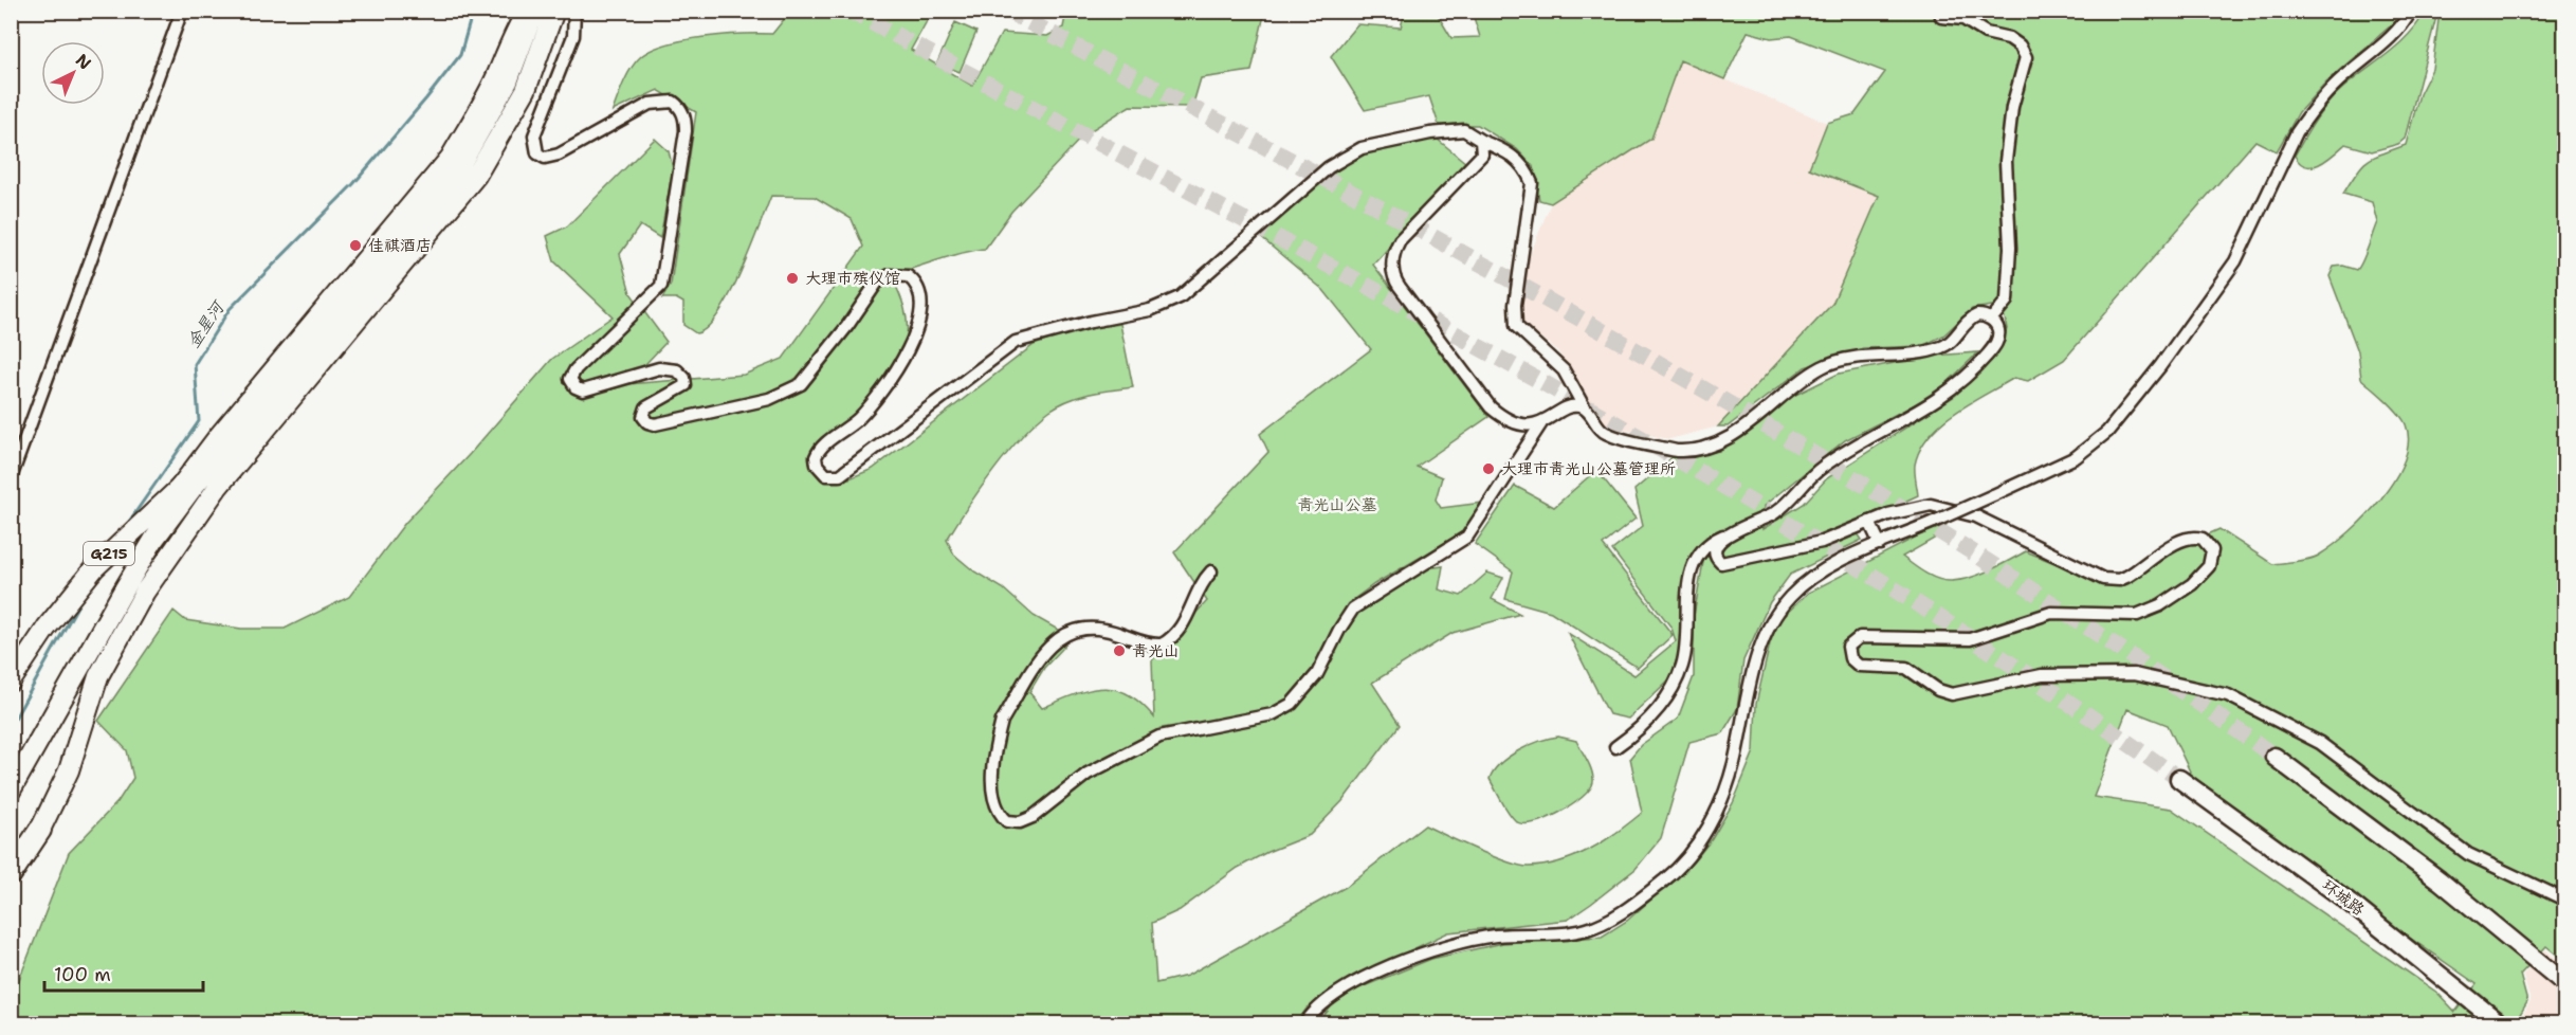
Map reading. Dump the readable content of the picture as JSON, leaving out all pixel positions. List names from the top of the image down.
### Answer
{
  "streets": {
    "highway": ["G215"],
    "main road": ["环城路"]
  },
  "water": ["金星河"],
  "parks": ["青光山公墓"],
  "places": [
    "佳祺酒店",
    "大理市殡仪馆",
    "大理市青光山公墓管理所",
    "青光山"
  ],
  "scale_bar": "100 m",
  "north": "top right"
}
